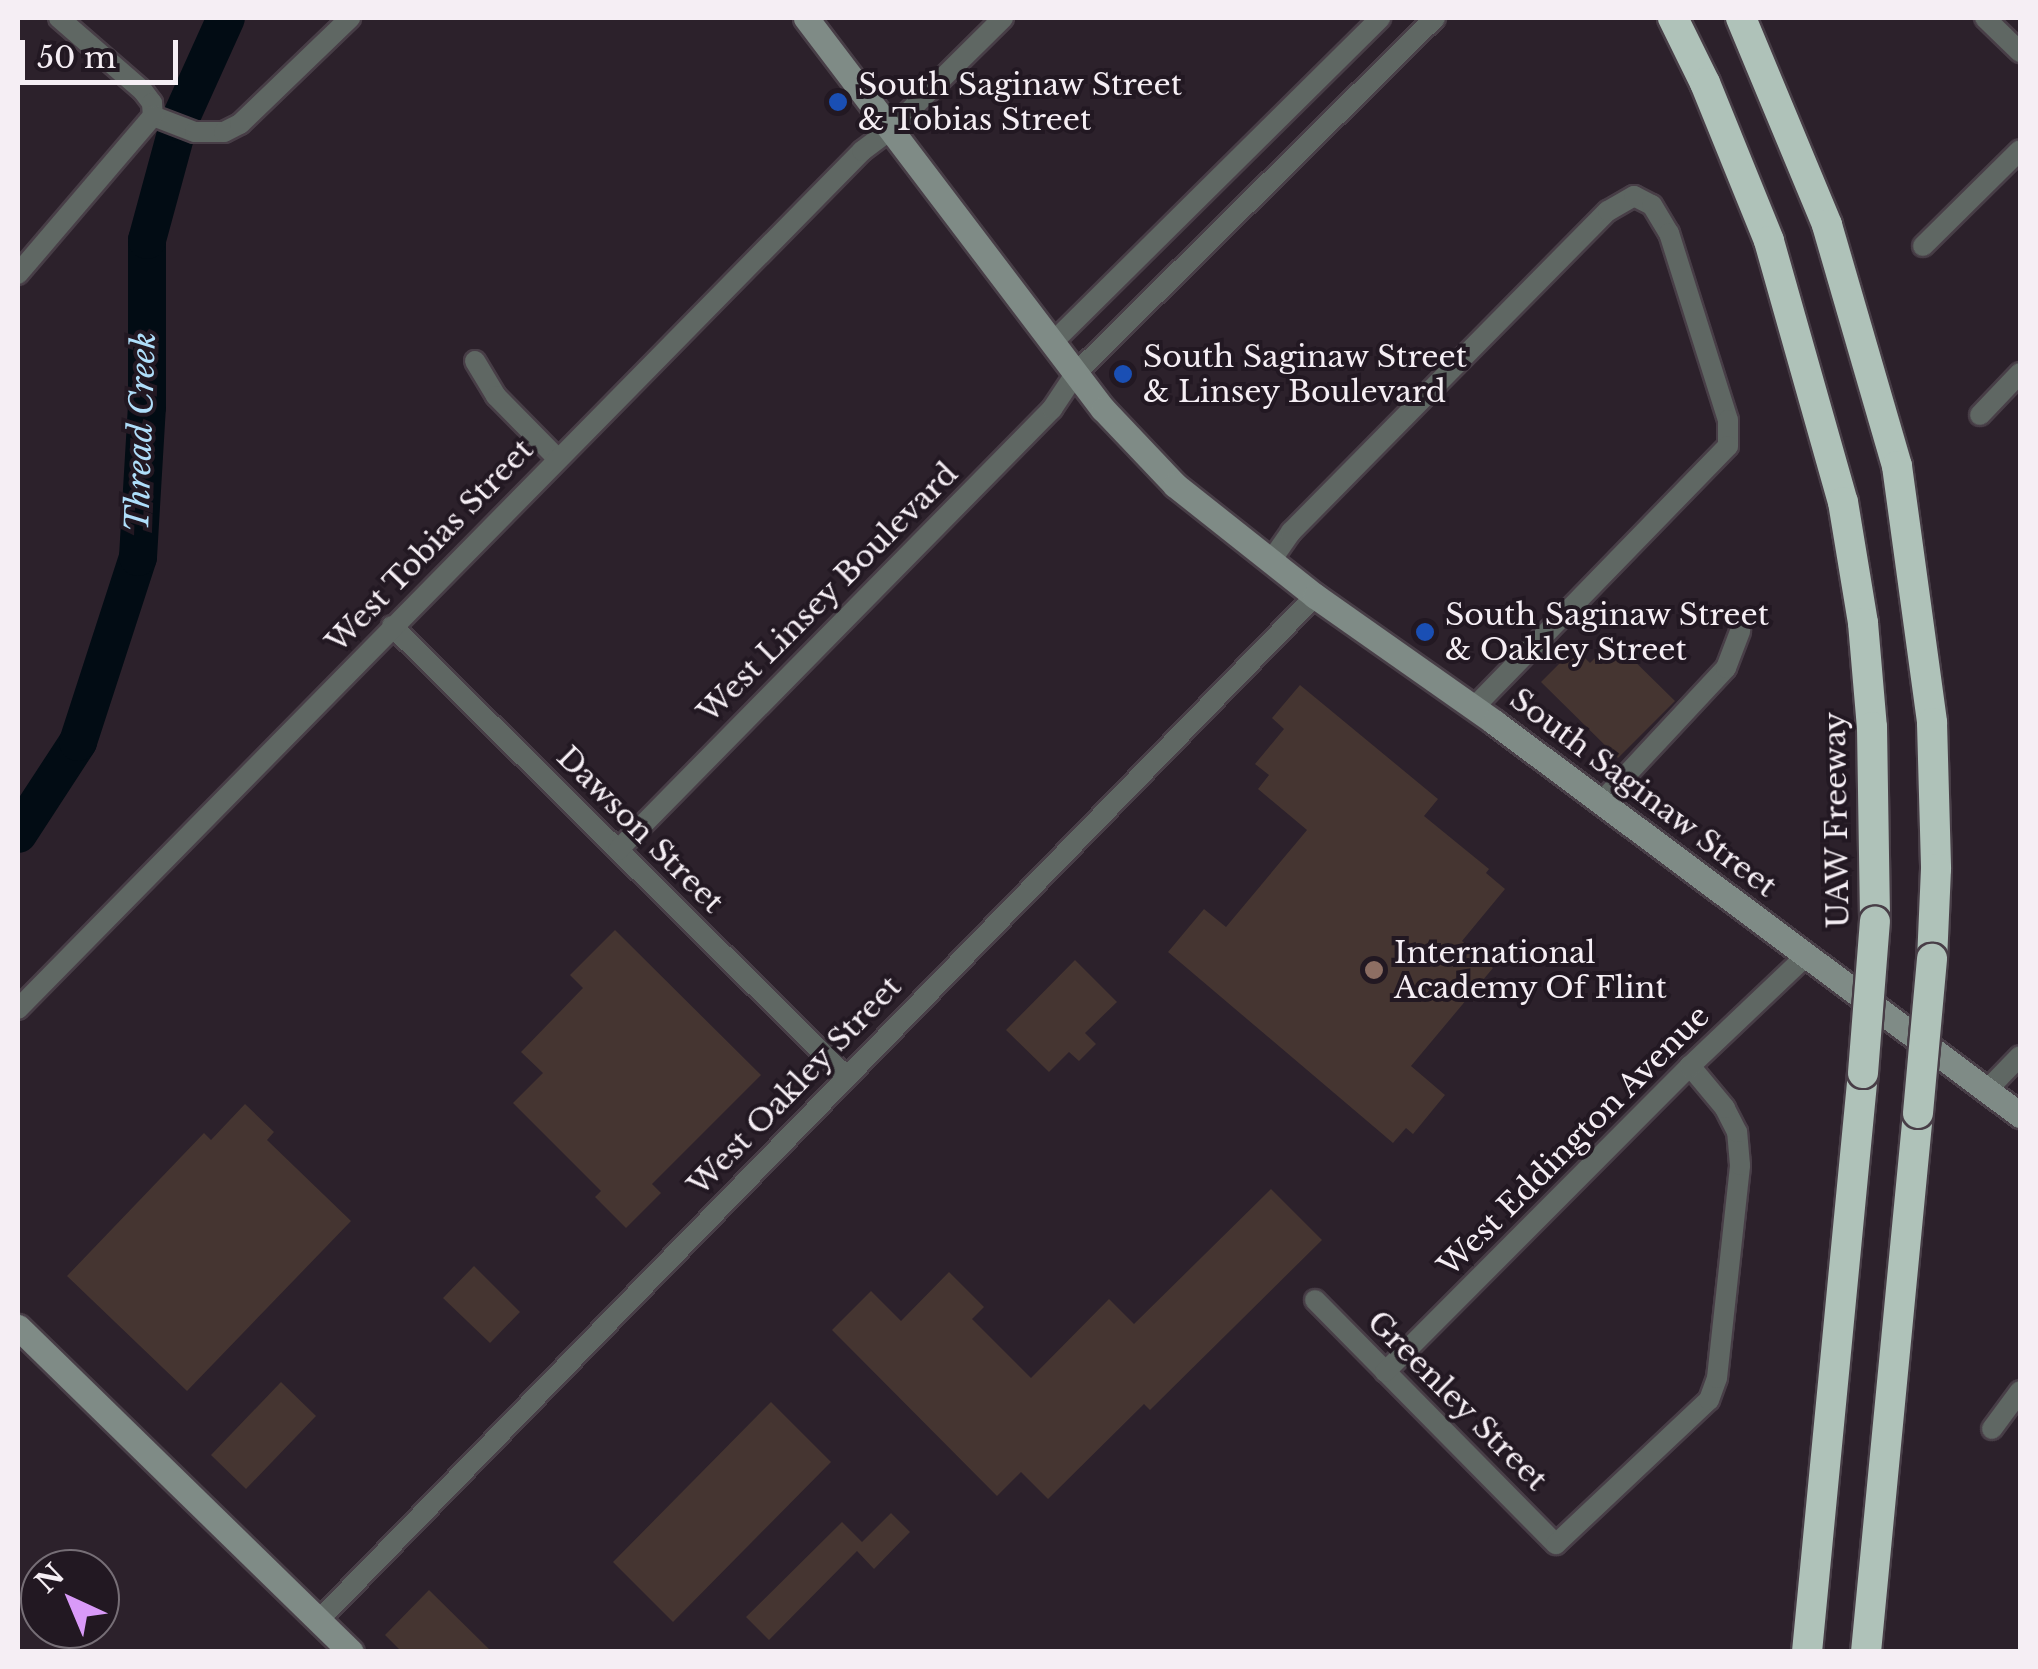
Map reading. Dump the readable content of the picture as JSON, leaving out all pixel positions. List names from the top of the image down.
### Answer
{
  "streets": {
    "highway": ["UAW Freeway"],
    "main road": ["South Saginaw Street"],
    "street": [
      "West Tobias Street",
      "West Linsey Boulevard",
      "Dawson Street",
      "West Oakley Street",
      "West Eddington Avenue",
      "Greenley Street"
    ]
  },
  "crossings": [
    ["West Tobias Street", "South Saginaw Street"],
    ["West Tobias Street", "Dawson Street"],
    ["West Linsey Boulevard", "South Saginaw Street"],
    ["West Linsey Boulevard", "Dawson Street"],
    ["South Saginaw Street", "West Oakley Street"],
    ["South Saginaw Street", "West Eddington Avenue"],
    ["Dawson Street", "West Oakley Street"],
    ["West Eddington Avenue", "Greenley Street"]
  ],
  "water": ["Thread Creek"],
  "places": [
    "South Saginaw Street & Tobias Street",
    "South Saginaw Street & Linsey Boulevard",
    "South Saginaw Street & Oakley Street",
    "International Academy Of Flint"
  ],
  "scale_bar": "50 m",
  "north": "top left"
}
